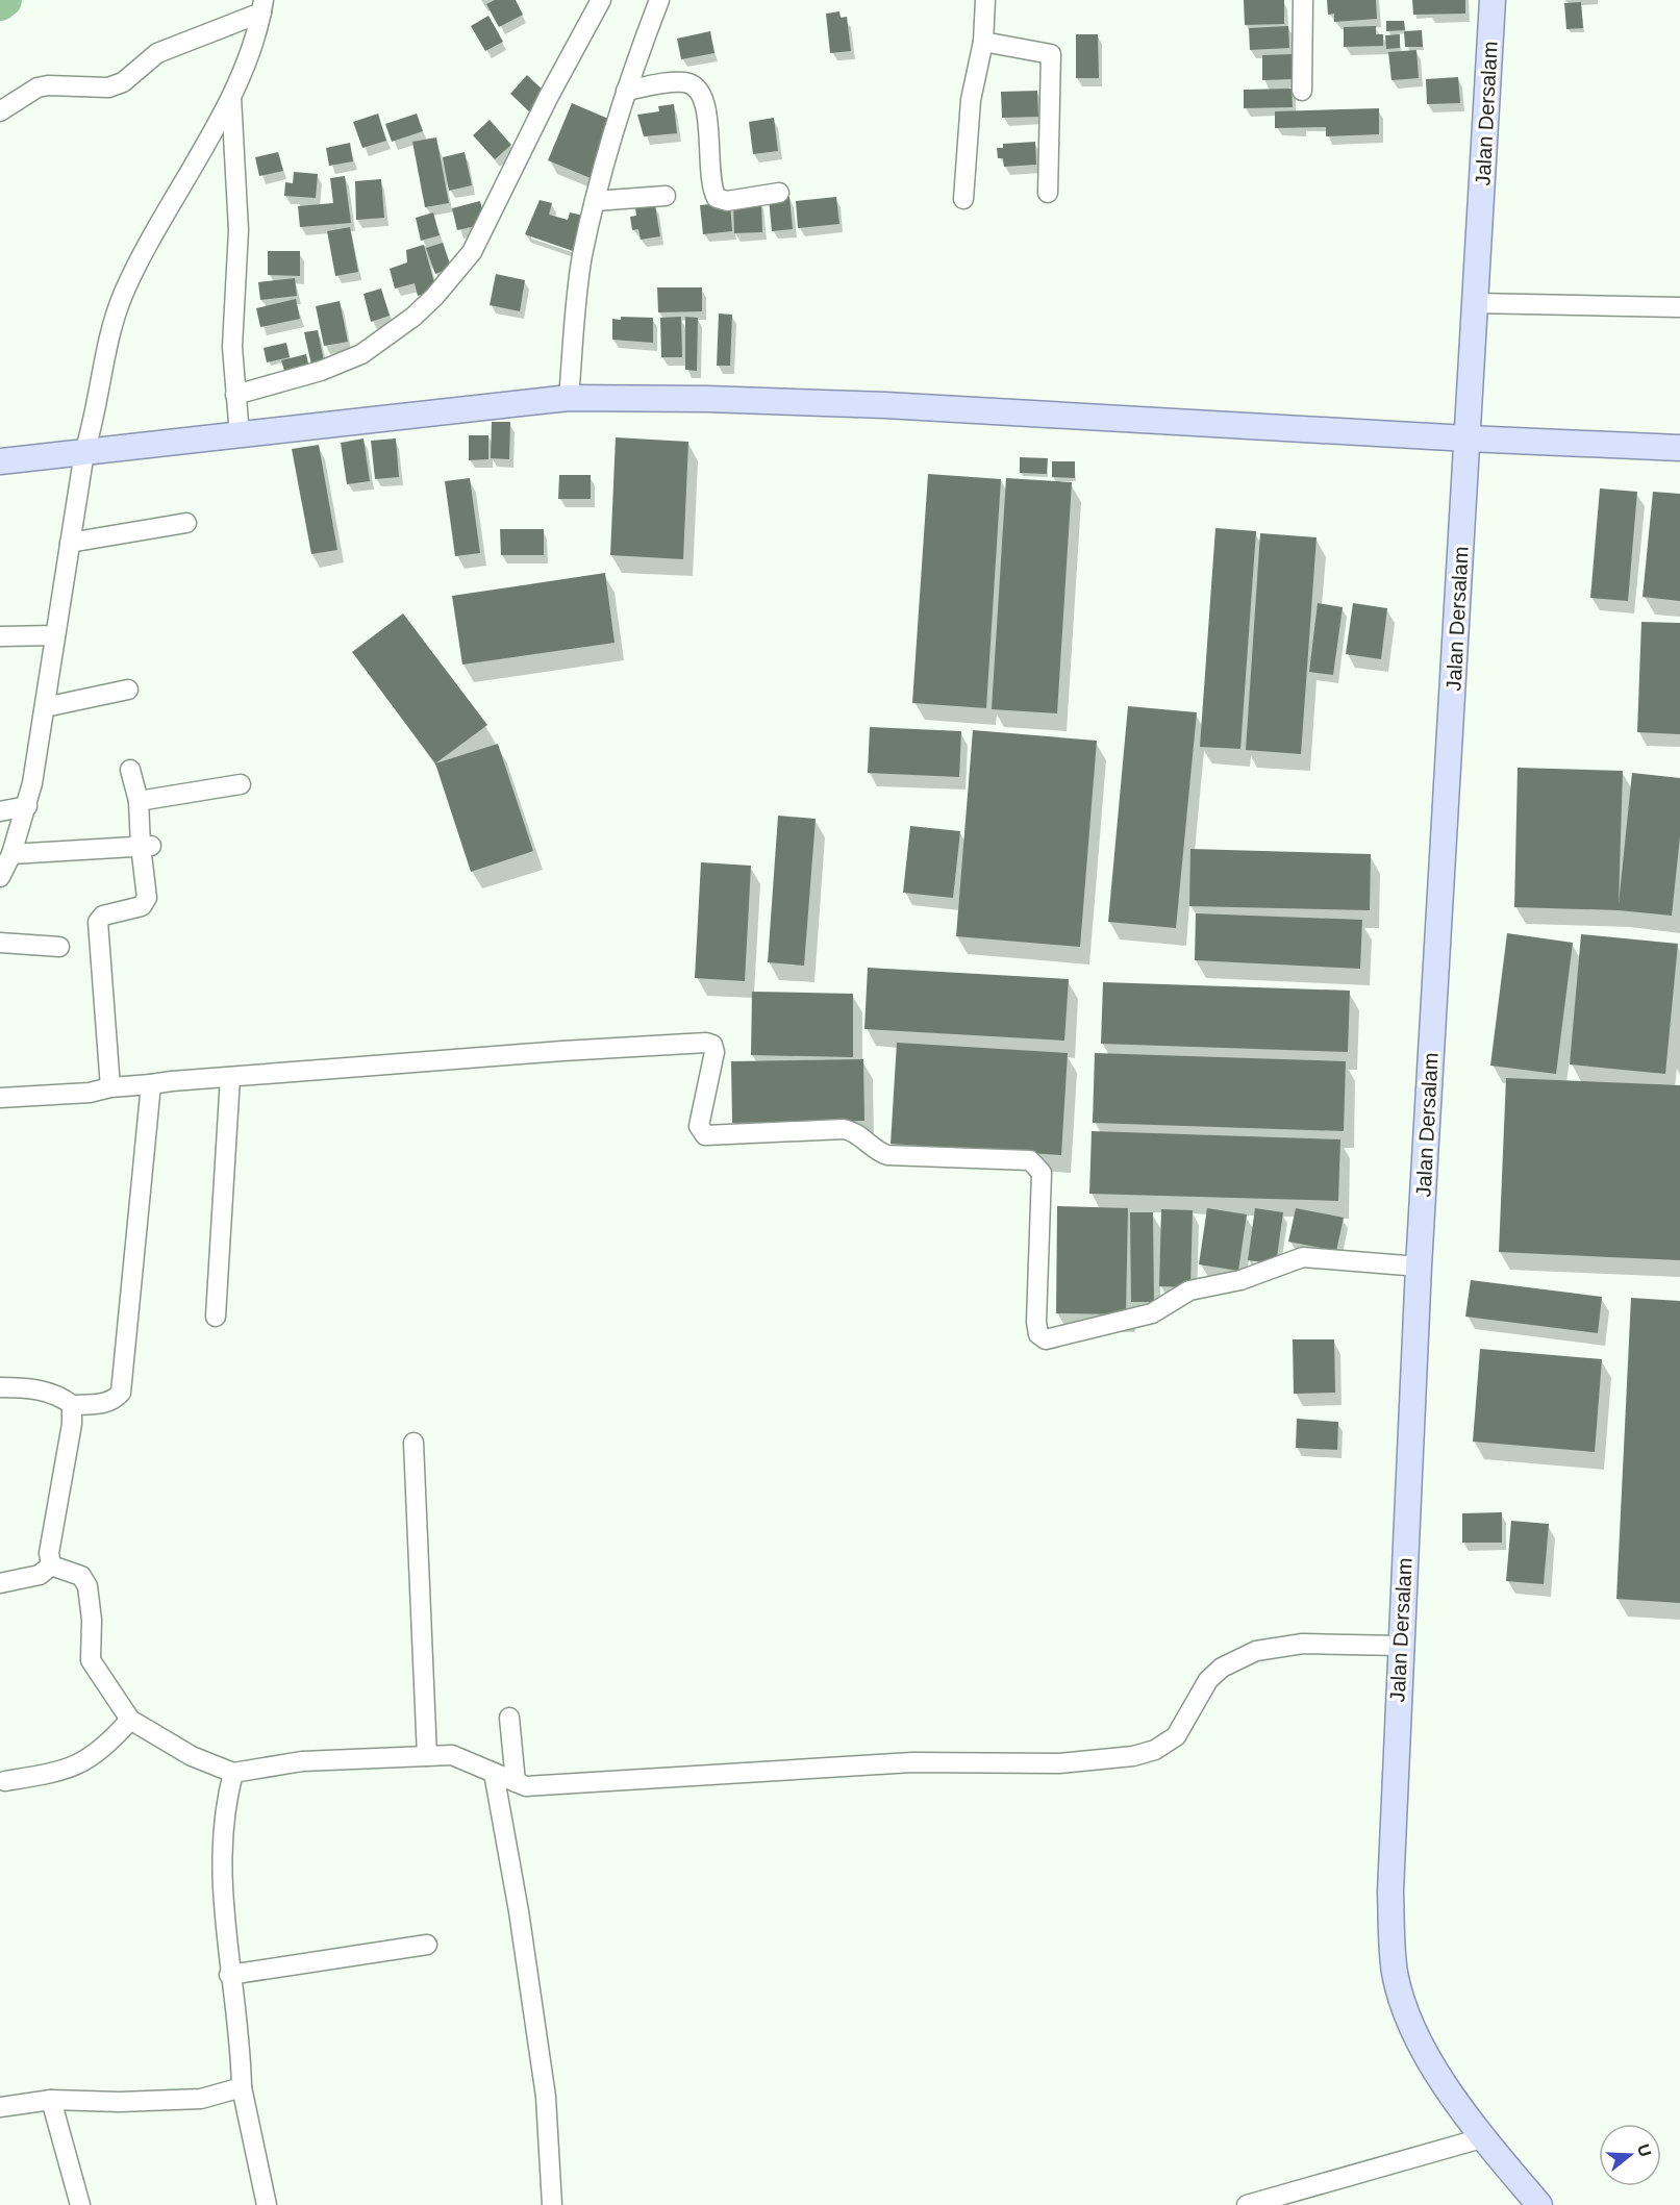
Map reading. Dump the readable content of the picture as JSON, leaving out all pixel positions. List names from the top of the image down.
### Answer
{
  "streets": {
    "main road": ["Jalan Dersalam"]
  },
  "north": "right"
}
